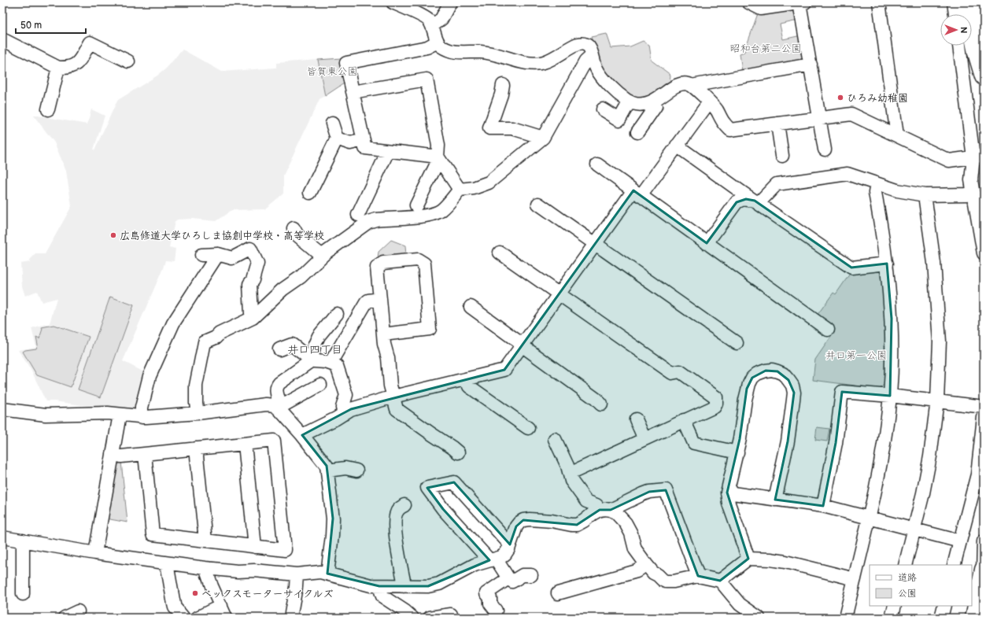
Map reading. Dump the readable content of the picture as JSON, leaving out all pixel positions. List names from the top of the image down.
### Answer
{
  "districts": ["井口四丁目"],
  "parks": ["昭和台第二公園", "皆賀東公園", "井口第一公園"],
  "places": ["ひろみ幼稚園", "広島修道大学ひろしま協創中学校・高等学校", "ベックスモーターサイクルズ"],
  "legend": ["道路", "公園"],
  "scale_bar": "50 m",
  "north": "right"
}
